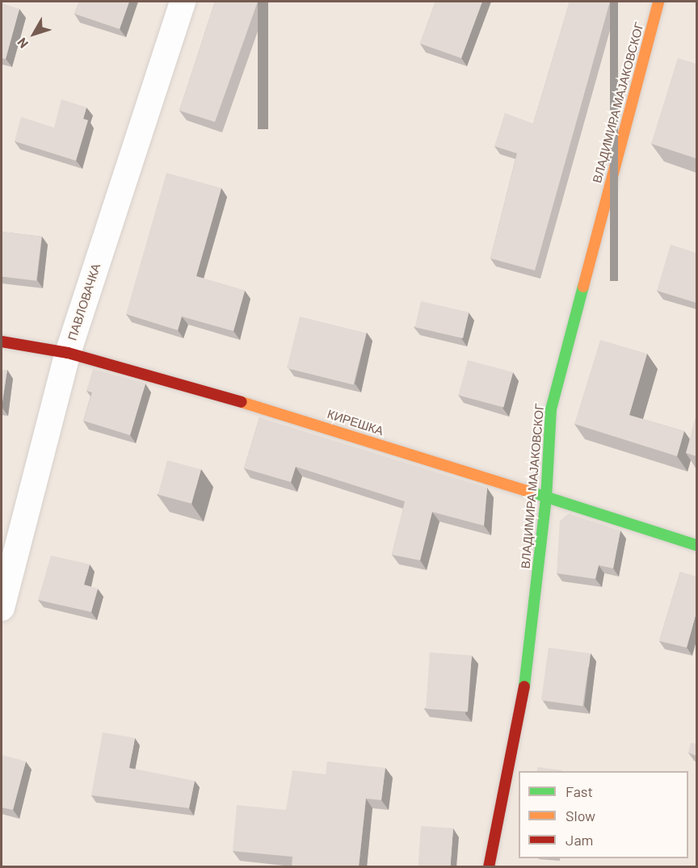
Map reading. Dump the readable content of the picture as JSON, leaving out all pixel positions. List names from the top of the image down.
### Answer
{
  "streets": {
    "street": ["ВЛАДИМИРА МАЈАКОВСКОГ", "ПАВЛОВАЧКА", "КИРЕШКА"]
  },
  "crossings": [
    ["ВЛАДИМИРА МАЈАКОВСКОГ", "КИРЕШКА"],
    ["ПАВЛОВАЧКА", "КИРЕШКА"]
  ],
  "legend": ["Fast", "Slow", "Jam"],
  "north": "bottom left"
}
